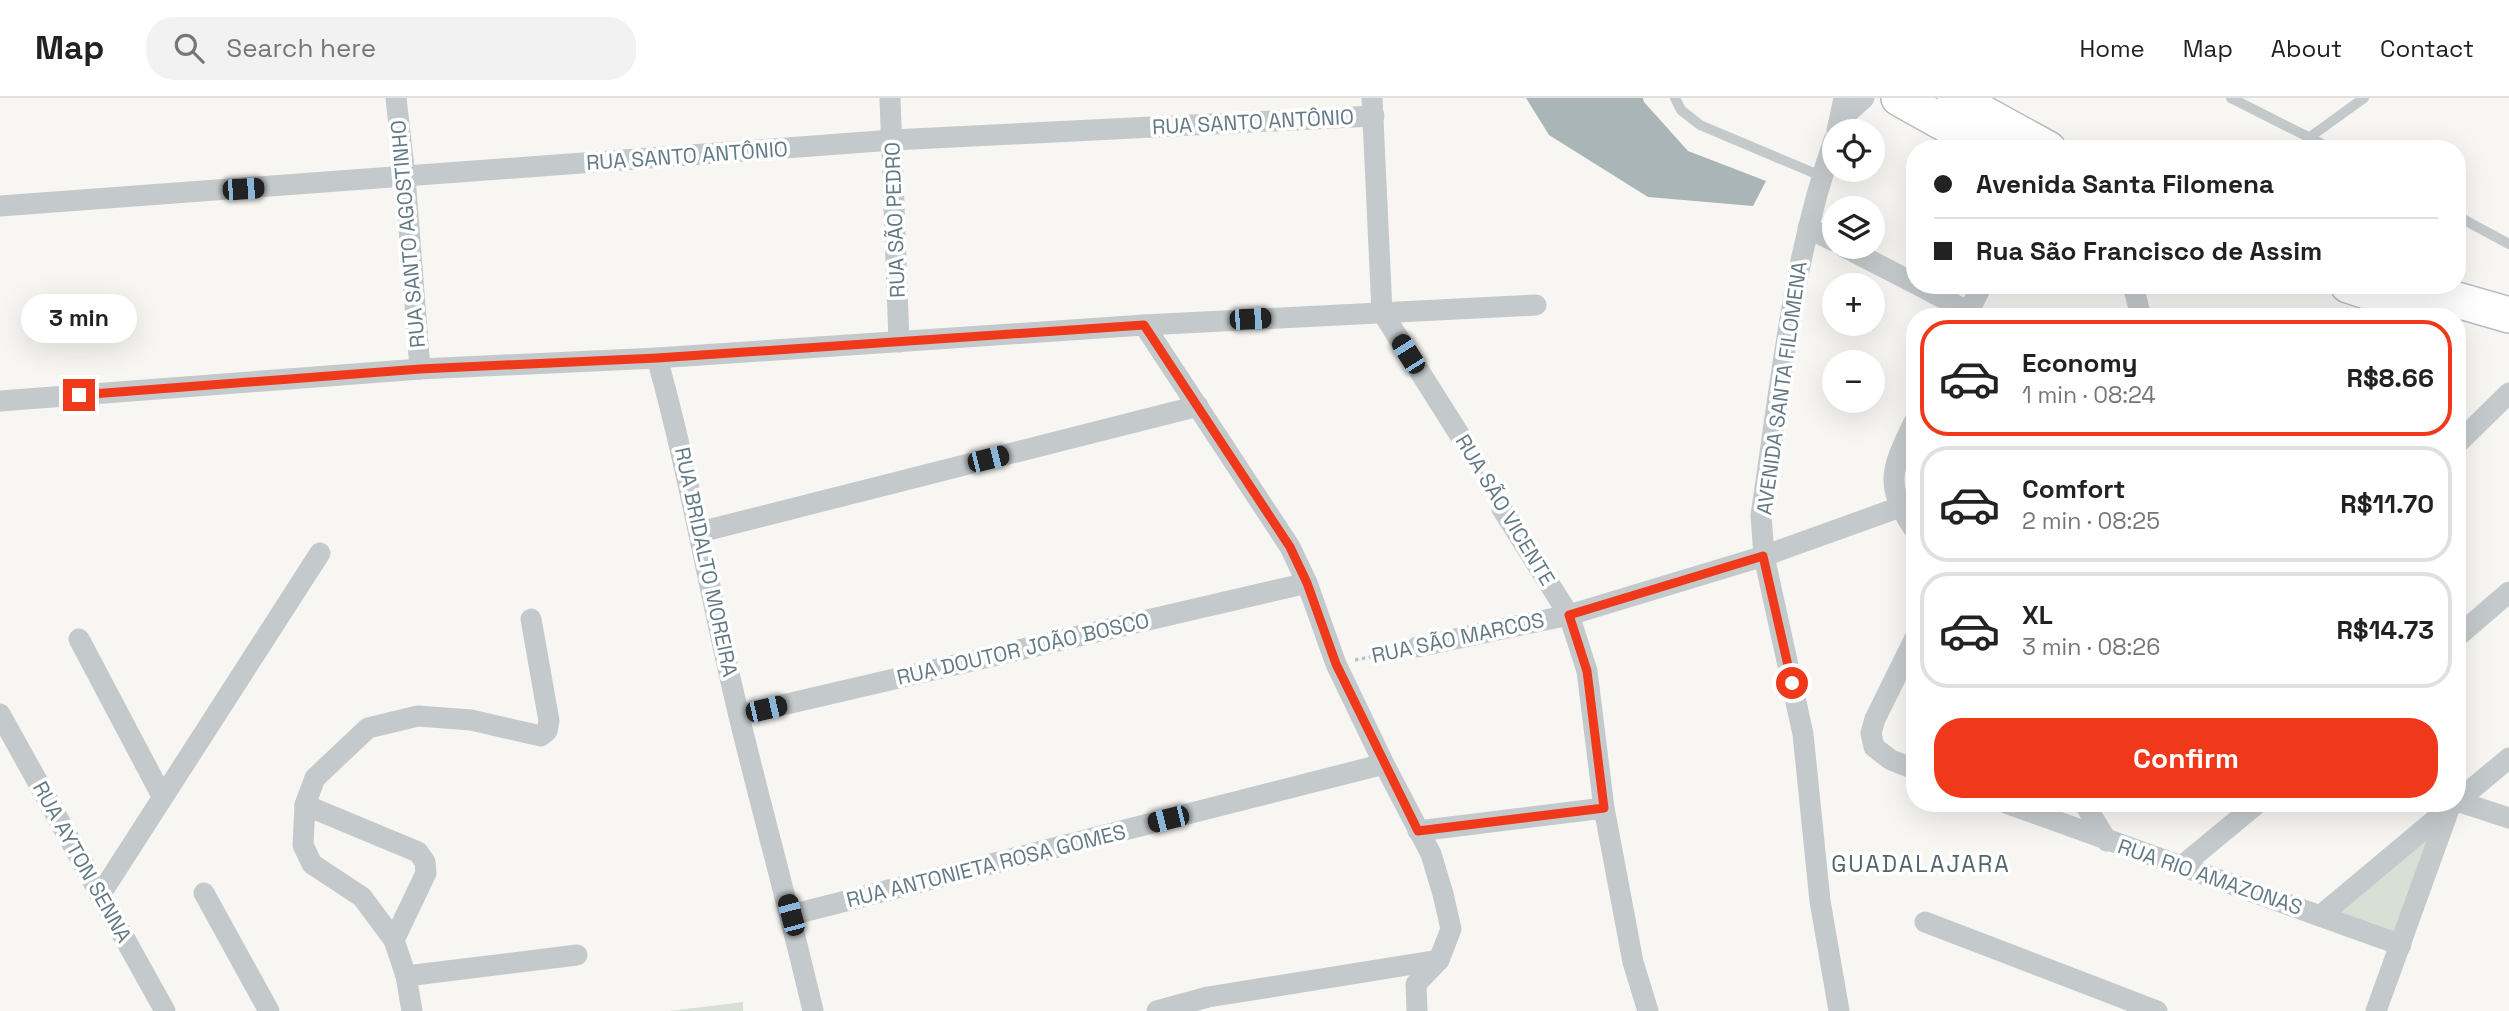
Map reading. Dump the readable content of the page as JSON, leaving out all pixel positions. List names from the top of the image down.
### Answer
{
  "streets": {
    "street": [
      "RUA SANTO ANTÔNIO",
      "RUA SÃO PEDRO",
      "RUA SANTO AGOSTINHO",
      "AVENIDA SANTA FILOMENA",
      "RUA SÃO VICENTE",
      "RUA BRIDALTO MOREIRA",
      "RUA SÃO MARCOS",
      "RUA DOUTOR JOÃO BOSCO",
      "RUA AYTON SENNA",
      "RUA ANTONIETA ROSA GOMES",
      "RUA RIO AMAZONAS"
    ]
  },
  "crossings": [
    ["RUA SANTO ANTÔNIO", "RUA SÃO PEDRO"],
    ["RUA SANTO ANTÔNIO", "RUA SANTO AGOSTINHO"],
    ["AVENIDA SANTA FILOMENA", "RUA SÃO MARCOS"],
    ["RUA SÃO VICENTE", "RUA SÃO MARCOS"],
    ["RUA BRIDALTO MOREIRA", "RUA DOUTOR JOÃO BOSCO"],
    ["RUA BRIDALTO MOREIRA", "RUA ANTONIETA ROSA GOMES"]
  ],
  "districts": ["GUADALAJARA"],
  "page": {
    "header": "Map",
    "search": "Search here",
    "nav": [
      "Home",
      "Map",
      "About",
      "Contact"
    ],
    "map_buttons": ["+", "−"],
    "banner": ["Avenida Santa Filomena", "Rua São Francisco de Assim"],
    "bubble": "3 min",
    "list": [
      {
        "name": "Economy",
        "note": "1 min · 08:24",
        "value": "R$8.66"
      },
      {
        "name": "Comfort",
        "note": "2 min · 08:25",
        "value": "R$11.70"
      },
      {
        "name": "XL",
        "note": "3 min · 08:26",
        "value": "R$14.73"
      }
    ],
    "buttons": "Confirm"
  }
}
